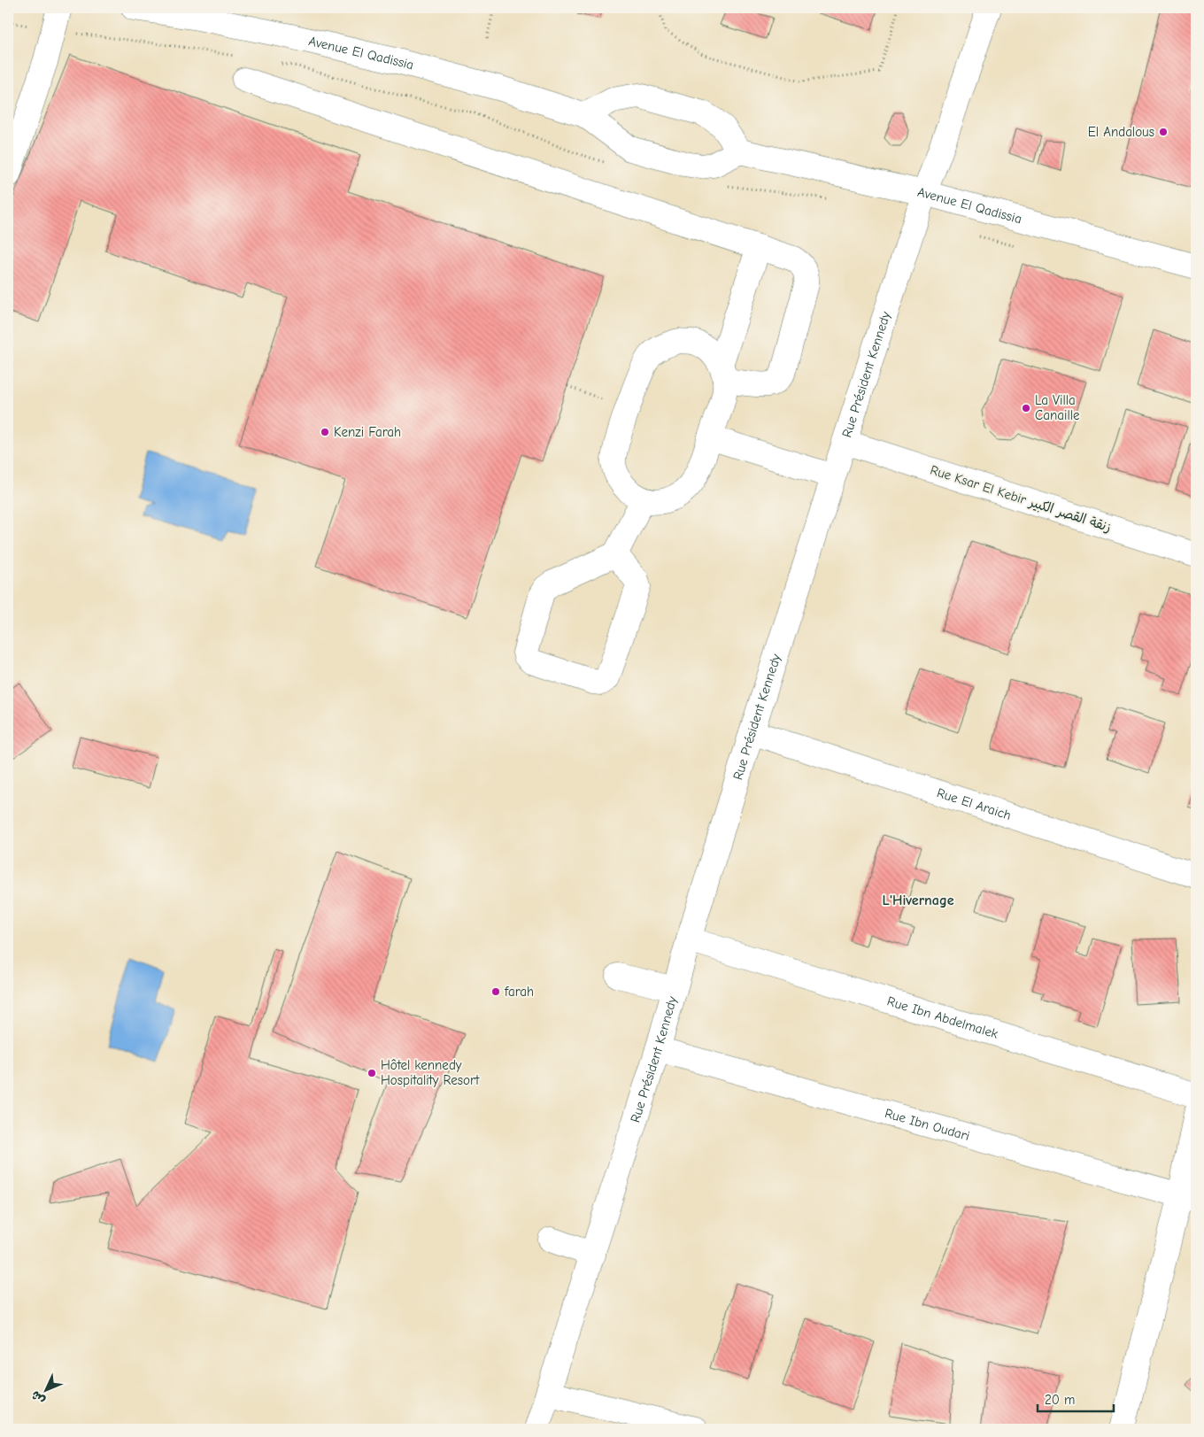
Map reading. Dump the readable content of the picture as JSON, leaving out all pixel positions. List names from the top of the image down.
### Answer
{
  "streets": {
    "street": [
      "Avenue El Qadissia",
      "Rue Président Kennedy",
      "Rue Ksar El Kebir زنقة القصر الكبير",
      "Rue El Araich",
      "Rue Ibn Abdelmalek",
      "Rue Ibn Oudari"
    ]
  },
  "crossings": [
    ["Avenue El Qadissia", "Rue Président Kennedy"],
    ["Rue Président Kennedy", "Rue Ksar El Kebir زنقة القصر الكبير"],
    ["Rue Président Kennedy", "Rue El Araich"],
    ["Rue Président Kennedy", "Rue Ibn Abdelmalek"],
    ["Rue Président Kennedy", "Rue Ibn Oudari"]
  ],
  "districts": ["L'Hivernage"],
  "places": [
    "El Andalous",
    "La Villa Canaille",
    "Kenzi Farah",
    "farah",
    "Hôtel kennedy Hospitality Resort"
  ],
  "scale_bar": "20 m",
  "north": "bottom left"
}
